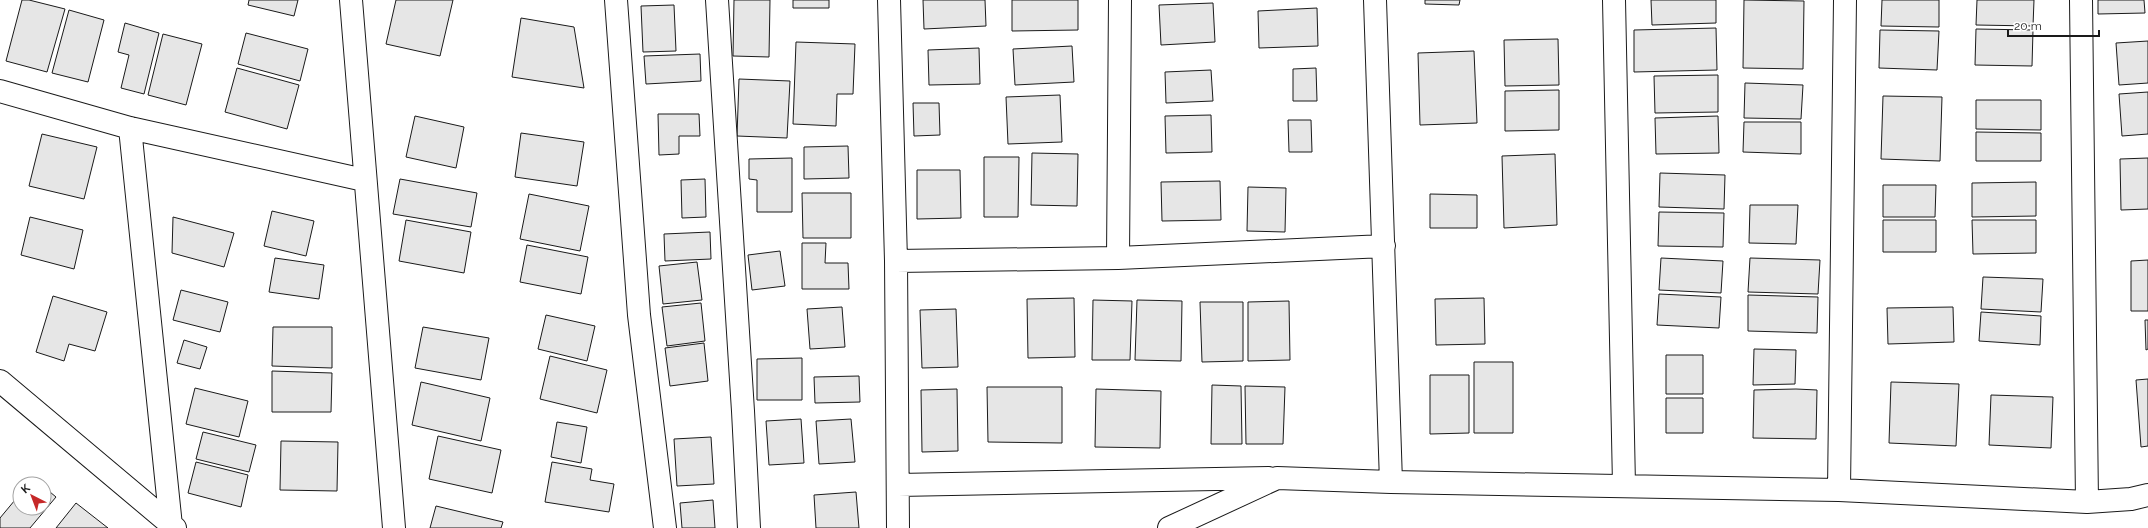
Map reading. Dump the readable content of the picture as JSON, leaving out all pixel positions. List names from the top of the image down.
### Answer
{
  "scale_bar": "20 m",
  "north": "top left"
}
